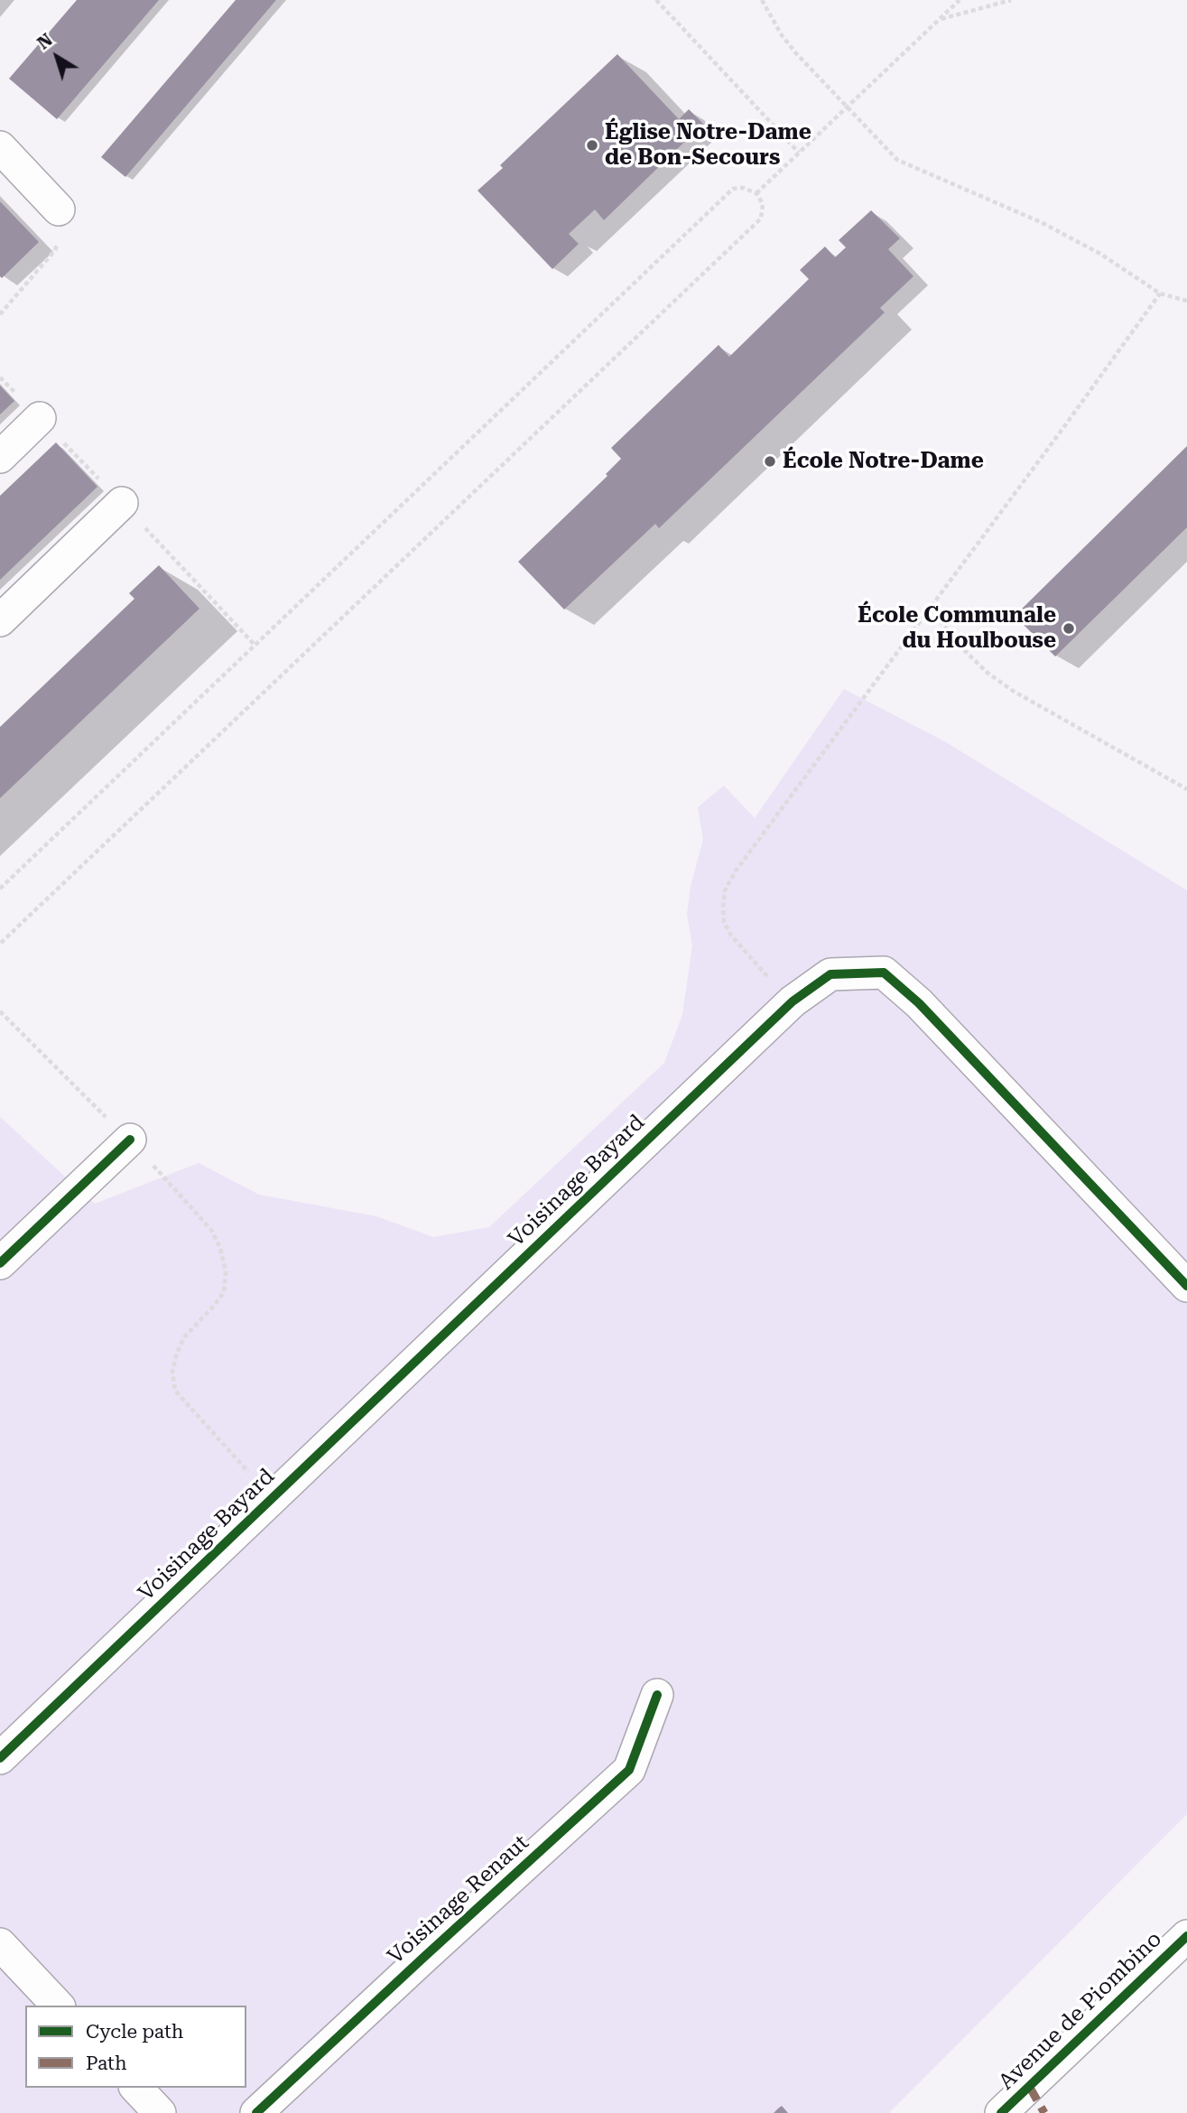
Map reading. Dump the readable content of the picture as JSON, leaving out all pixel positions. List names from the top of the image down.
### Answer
{
  "streets": {
    "street": ["Voisinage Bayard", "Voisinage Renaut", "Avenue de Piombino"]
  },
  "places": ["Église Notre-Dame de Bon-Secours", "École Notre-Dame", "École Communale du Houlbouse"],
  "legend": ["Cycle path", "Path"],
  "north": "top left"
}
